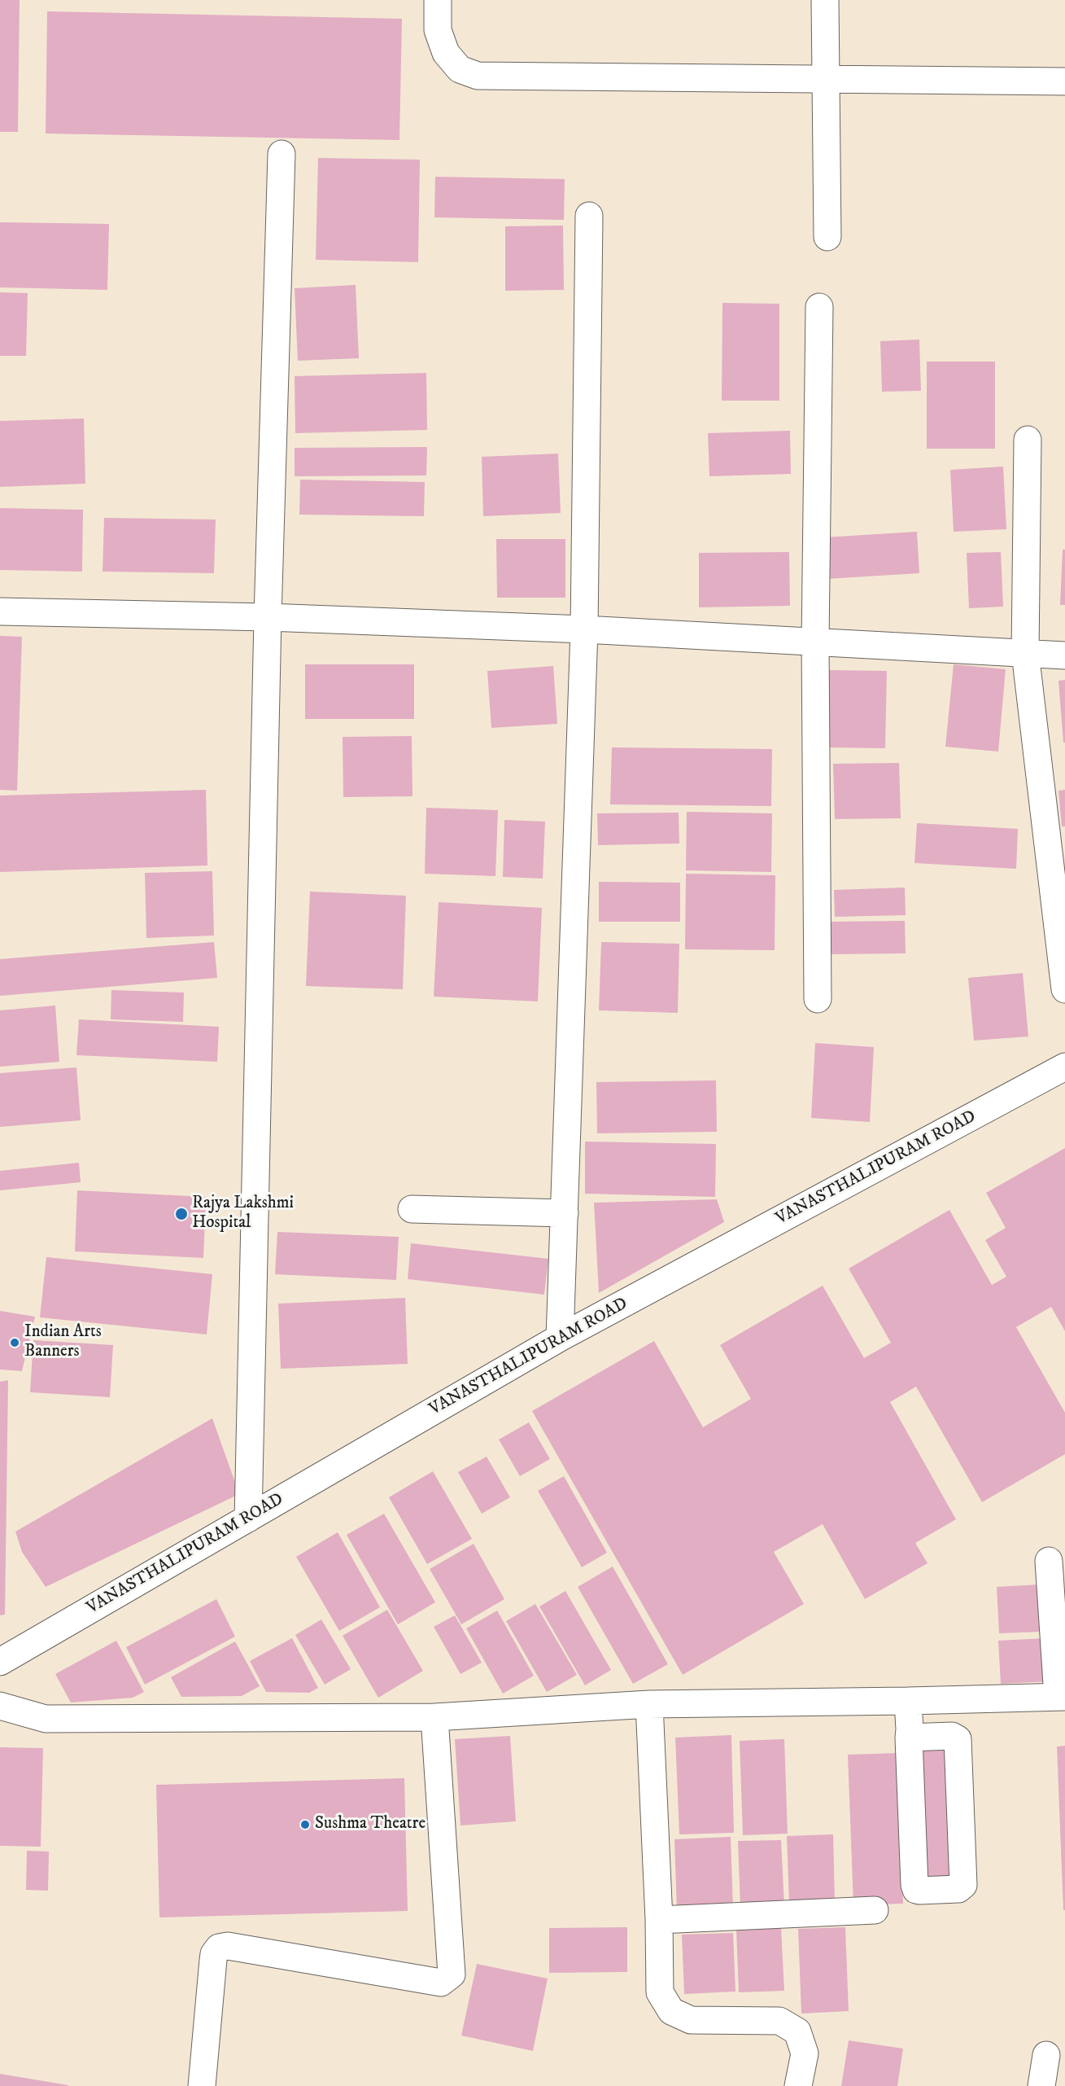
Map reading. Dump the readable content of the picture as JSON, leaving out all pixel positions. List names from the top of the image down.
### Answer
{
  "streets": {
    "street": ["VANASTHALIPURAM ROAD"]
  },
  "places": ["Rajya Lakshmi Hospital", "Indian Arts Banners", "Sushma Theatre"]
}
